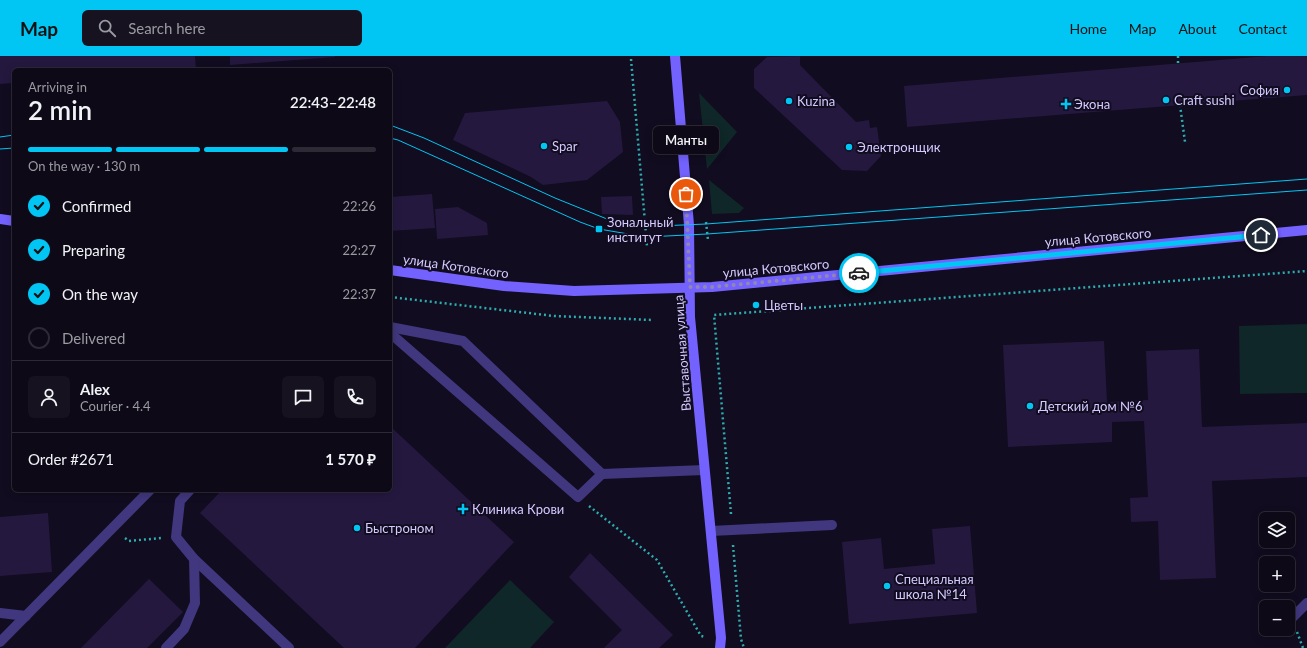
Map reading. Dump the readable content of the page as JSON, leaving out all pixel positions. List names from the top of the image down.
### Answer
{
  "streets": {
    "main road": ["улица Котовского", "Выставочная улица"]
  },
  "crossings": [
    ["улица Котовского", "Выставочная улица"]
  ],
  "places": {
    "other": [
      "София",
      "Craft sushi",
      "Kuzina",
      "Spar",
      "Электронщик",
      "Манты",
      "Цветы",
      "Детский дом №6",
      "Быстроном",
      "Специальная школа №14"
    ],
    "health": ["Экона", "Клиника Крови"],
    "transit": ["Зональный институт"]
  },
  "page": {
    "header": "Map",
    "search": "Search here",
    "nav": [
      "Home",
      "Map",
      "About",
      "Contact"
    ],
    "heading": ["2 min", "Arriving in", "22:43–22:48"],
    "panel": [
      "Alex",
      "Courier · 4.4",
      "Order #2671",
      "1 570 ₽"
    ],
    "bubble": "Манты",
    "bar": "On the way · 130 m",
    "list": [
      ["Confirmed", "22:26"],
      ["Preparing", "22:27"],
      ["On the way", "22:37"],
      "Delivered"
    ],
    "map_buttons": ["+", "−"]
  }
}
